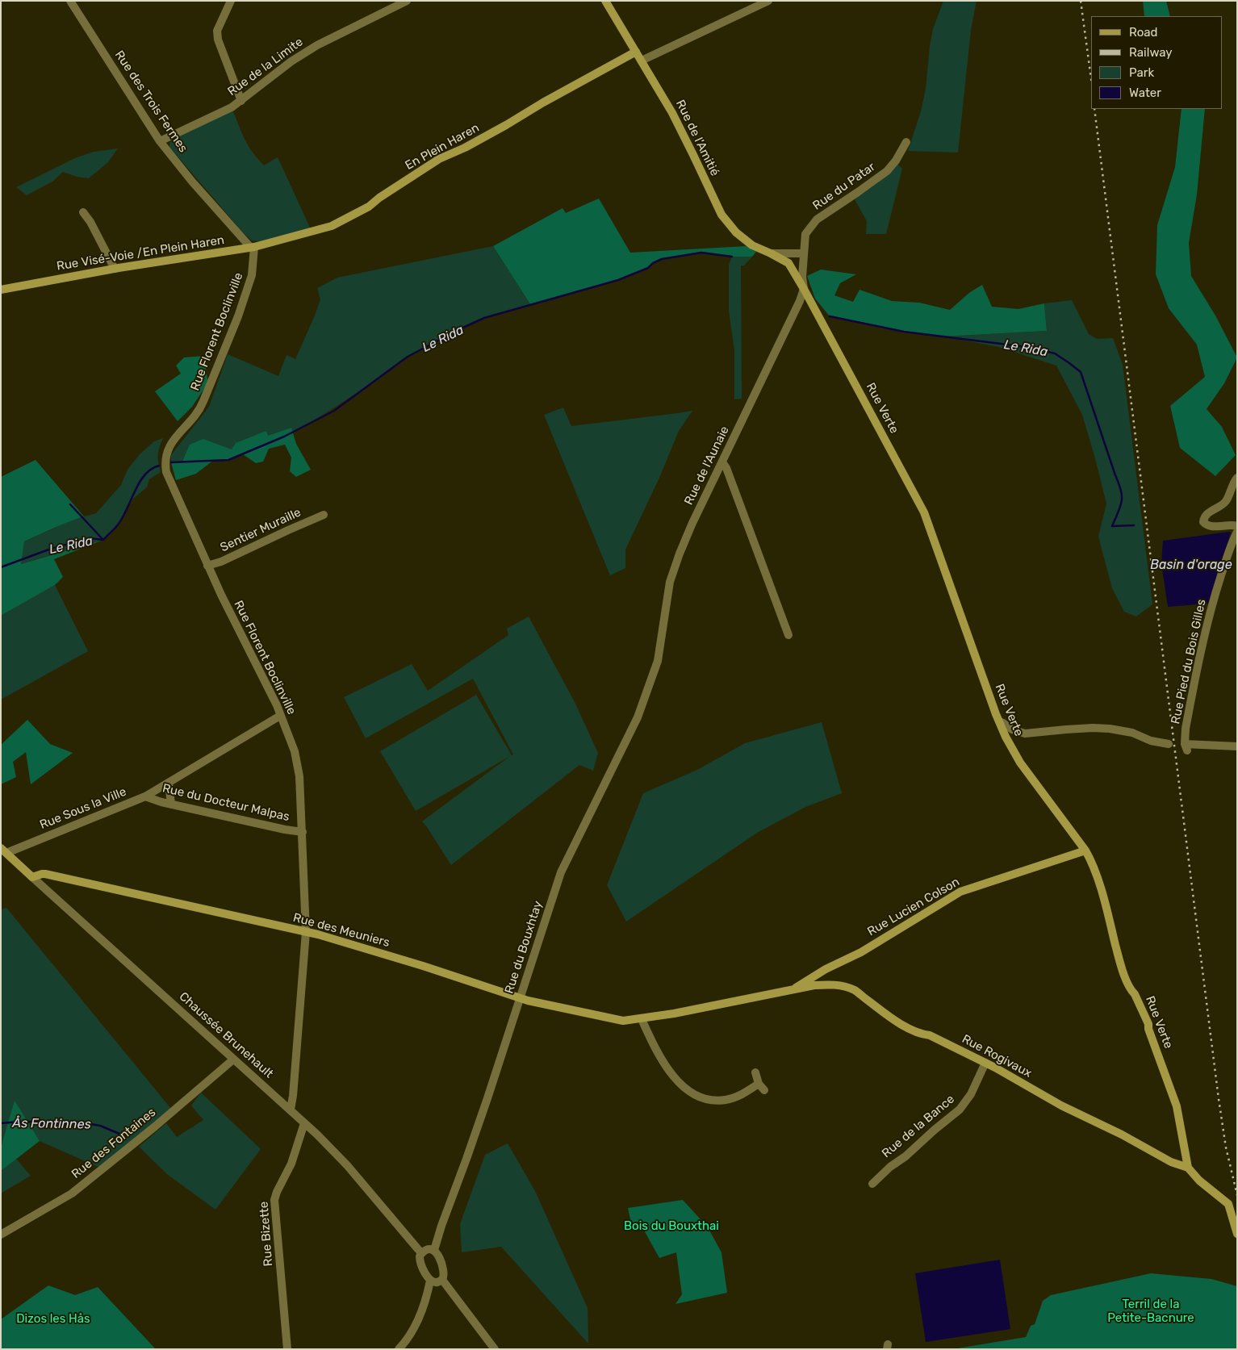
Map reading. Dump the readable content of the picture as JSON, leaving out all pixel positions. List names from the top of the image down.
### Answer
{
  "streets": {
    "street": [
      "Rue de la Limite",
      "Rue des Trois Fermes",
      "Rue de l'Amitié",
      "En Plein Haren",
      "Rue du Patar",
      "Rue Visé-Voie /En Plein Haren",
      "Rue Florent Boclinville",
      "Rue Verte",
      "Rue de l'Aunaie",
      "Sentier Muraille",
      "Rue Pied du Bois Gilles",
      "Rue du Docteur Malpas",
      "Rue Sous la Ville",
      "Rue Lucien Colson",
      "Rue des Meuniers",
      "Rue du Bouxhtay",
      "Chaussée Brunehault",
      "Rue Rogivaux",
      "Rue de la Bance",
      "Rue des Fontaines",
      "Rue Bizette"
    ]
  },
  "crossings": [
    ["Rue de la Limite", "Rue des Trois Fermes"],
    ["Rue des Trois Fermes", "En Plein Haren"],
    ["Rue des Trois Fermes", "Rue Visé-Voie /En Plein Haren"],
    ["Rue des Trois Fermes", "Rue Florent Boclinville"],
    ["Rue de l'Amitié", "En Plein Haren"],
    ["Rue de l'Amitié", "Rue Verte"],
    ["En Plein Haren", "Rue Visé-Voie /En Plein Haren"],
    ["En Plein Haren", "Rue Florent Boclinville"],
    ["Rue du Patar", "Rue Verte"],
    ["Rue du Patar", "Rue de l'Aunaie"],
    ["Rue Visé-Voie /En Plein Haren", "Rue Florent Boclinville"],
    ["Rue Florent Boclinville", "Sentier Muraille"],
    ["Rue Florent Boclinville", "Rue du Docteur Malpas"],
    ["Rue Florent Boclinville", "Rue Sous la Ville"],
    ["Rue Florent Boclinville", "Rue des Meuniers"],
    ["Rue Florent Boclinville", "Chaussée Brunehault"],
    ["Rue Verte", "Rue de l'Aunaie"],
    ["Rue Verte", "Rue Lucien Colson"],
    ["Rue Verte", "Rue Rogivaux"],
    ["Rue de l'Aunaie", "Rue du Bouxhtay"],
    ["Rue du Docteur Malpas", "Rue Sous la Ville"],
    ["Rue Sous la Ville", "Chaussée Brunehault"],
    ["Rue des Meuniers", "Rue du Bouxhtay"],
    ["Rue des Meuniers", "Chaussée Brunehault"],
    ["Rue des Meuniers", "Rue Rogivaux"],
    ["Chaussée Brunehault", "Rue des Fontaines"],
    ["Chaussée Brunehault", "Rue Bizette"],
    ["Rue Rogivaux", "Rue de la Bance"]
  ],
  "water": ["Le Rida", "Basin d'orage", "Ås Fontinnes"],
  "parks": ["Bois du Bouxthai", "Terril de la Petite-Bacnure", "Dizos les Hås"],
  "legend": [
    "Road",
    "Railway",
    "Park",
    "Water"
  ]
}
